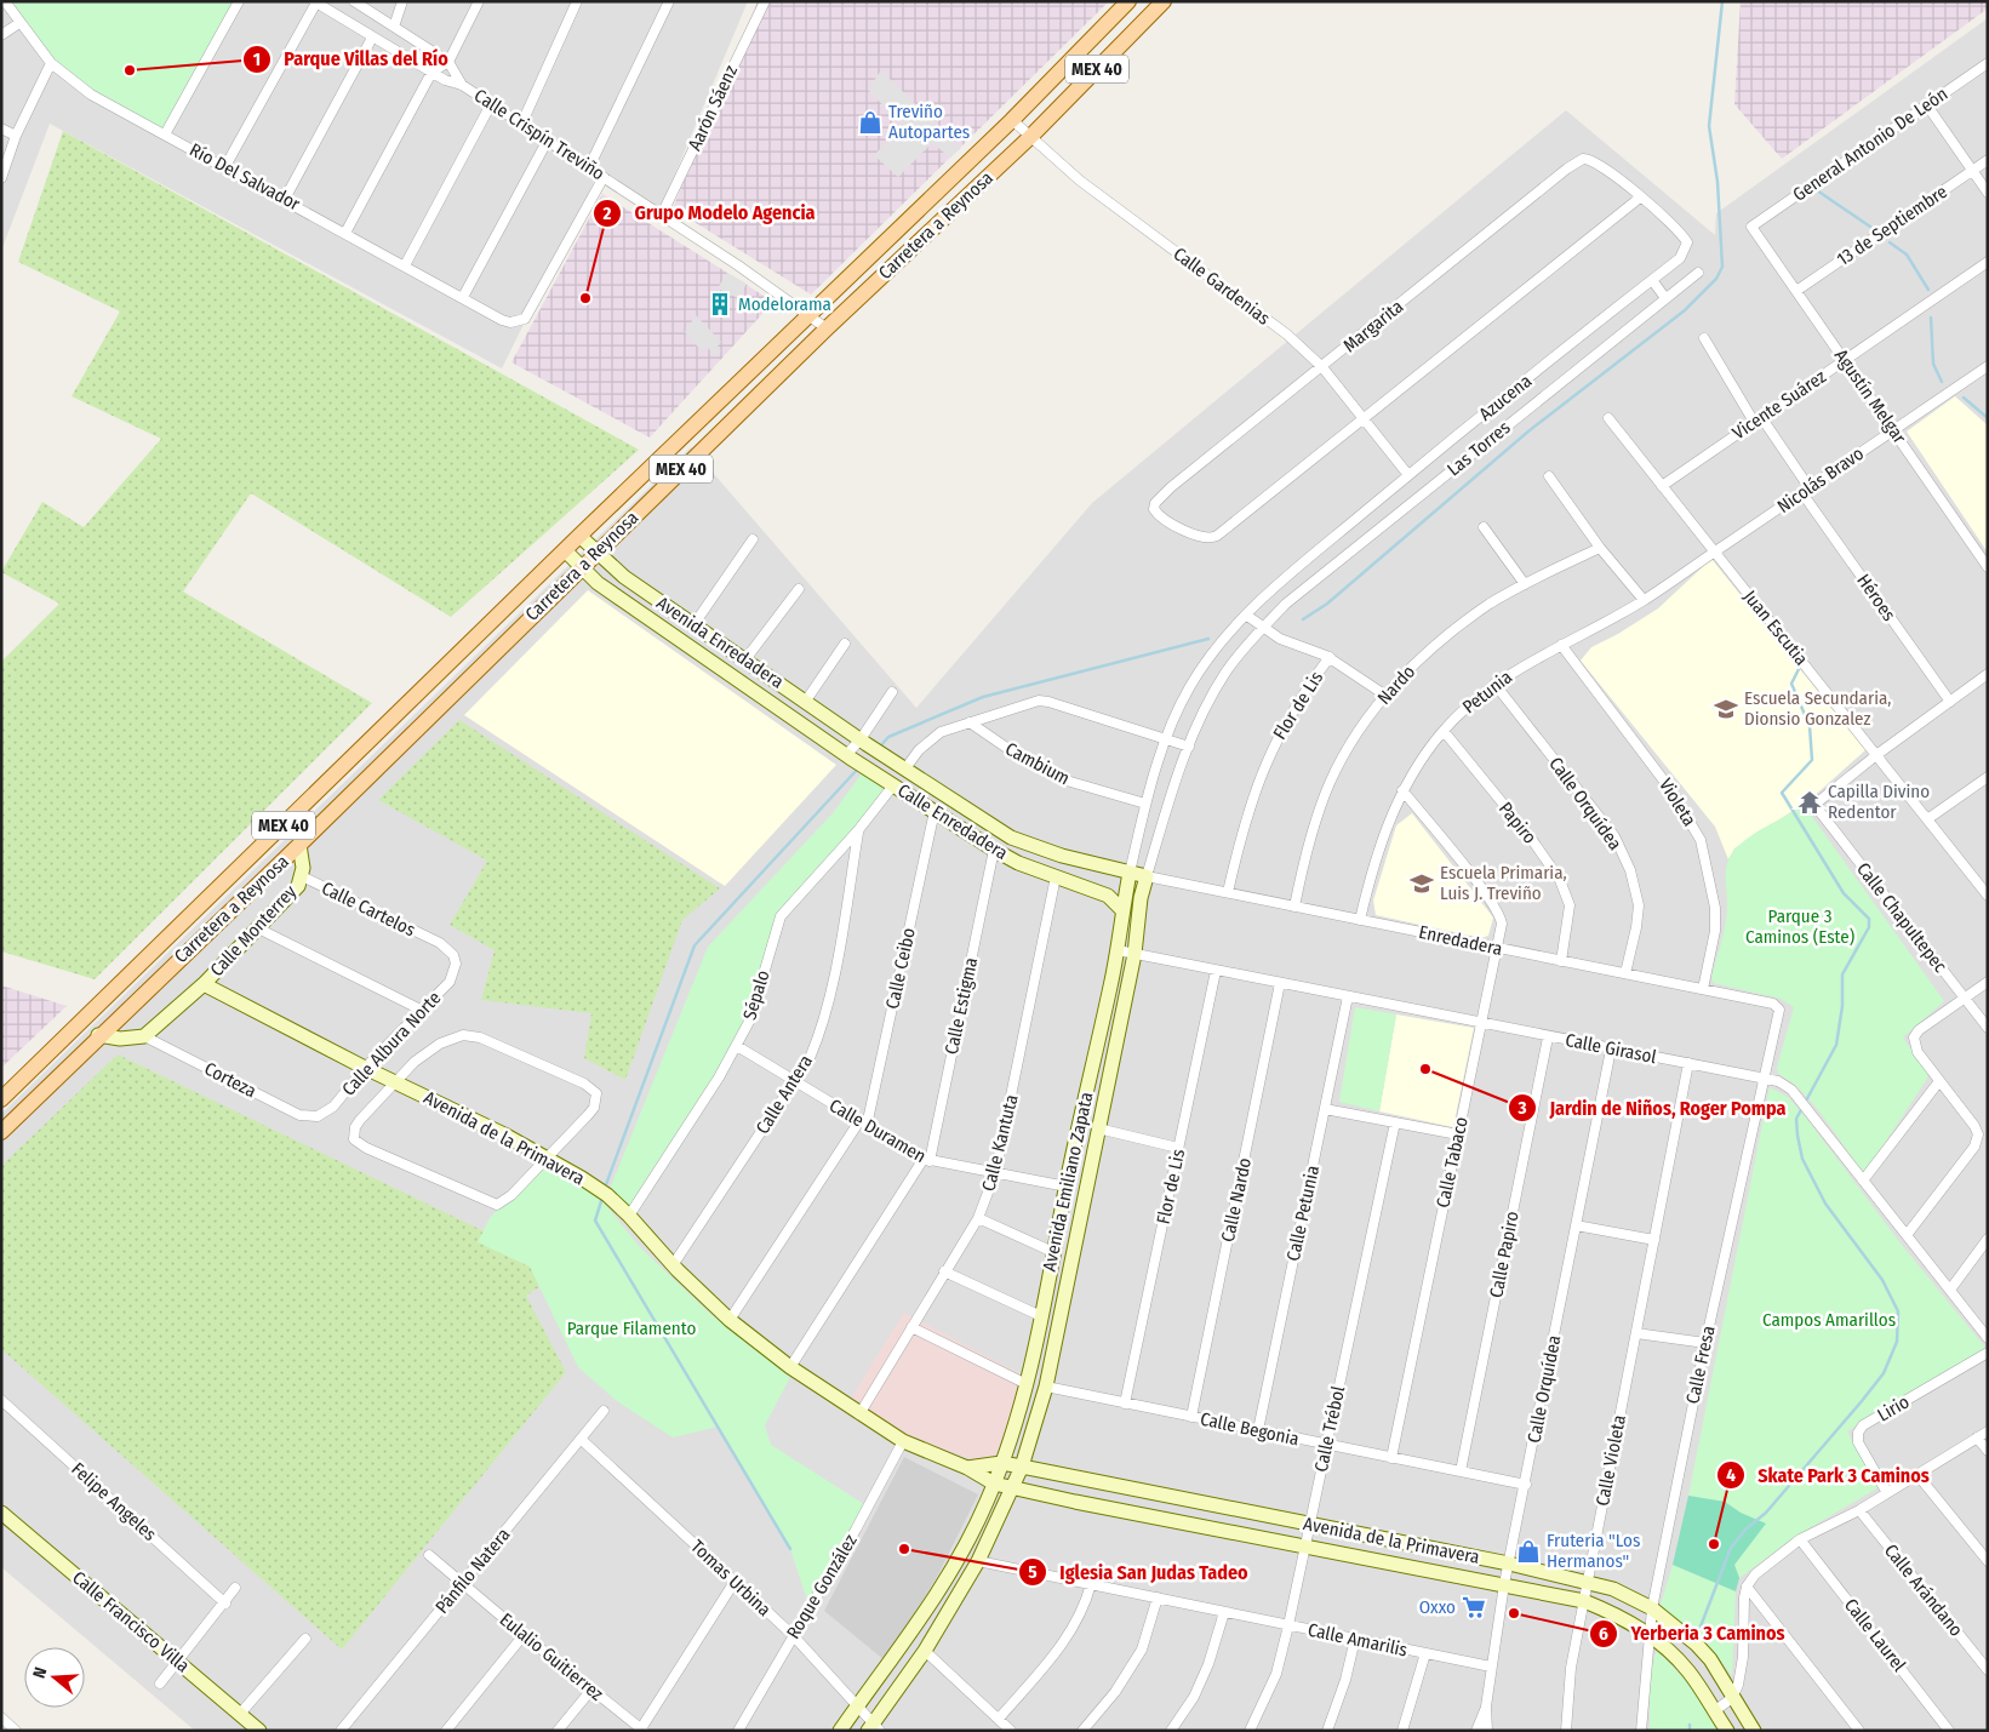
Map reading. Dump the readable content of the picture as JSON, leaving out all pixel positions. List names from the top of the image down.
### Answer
{
  "streets": {
    "main road": ["MEX 40", "Carretera a Reynosa"],
    "street": [
      "Aarón Sáenz",
      "Calle Crispín Treviño",
      "General Antonio De León",
      "Río Del Salvador",
      "13 de Septiembre",
      "Calle Gardenias",
      "Margarita",
      "Agustín Melgar",
      "Azucena",
      "Vicente Suárez",
      "Las Torres",
      "Nicolás Bravo",
      "Héroes",
      "Juan Escutia",
      "Avenida Enredadera",
      "Nardo",
      "Petunia",
      "Flor de Lis",
      "Cambium",
      "Violeta",
      "Calle Orquídea",
      "Calle Enredadera",
      "Papiro",
      "Calle Cartelos",
      "Calle Chapultepec",
      "Calle Monterrey",
      "Enredadera",
      "Calle Ceibo",
      "Sépalo",
      "Calle Estigma",
      "Calle Albura Norte",
      "Calle Girasol",
      "Corteza",
      "Calle Antera",
      "Calle Duramen",
      "Avenida de la Primavera",
      "Calle Kantuta",
      "Calle Tabaco",
      "Avenida Emiliano Zapata",
      "Calle Nardo",
      "Calle Petunia",
      "Calle Papiro",
      "Calle Fresa",
      "Lirio",
      "Calle Begonia",
      "Calle Trébol",
      "Calle Violeta",
      "Felipe Angeles",
      "Pánfilo Natera",
      "Tomas Urbina",
      "Roque González",
      "Calle Arándano",
      "Calle Francisco Villa",
      "Calle Laurel",
      "Calle Amarilis",
      "Eulalio Guitierrez"
    ]
  },
  "crossings": [
    ["Aarón Sáenz", "Calle Crispín Treviño"],
    ["Calle Crispín Treviño", "Río Del Salvador"],
    ["Calle Crispín Treviño", "Carretera a Reynosa"],
    ["General Antonio De León", "Agustín Melgar"],
    ["Carretera a Reynosa", "Calle Gardenias"],
    ["Carretera a Reynosa", "Avenida Enredadera"],
    ["Carretera a Reynosa", "Calle Cartelos"],
    ["13 de Septiembre", "Agustín Melgar"],
    ["Calle Gardenias", "Margarita"],
    ["Calle Gardenias", "Azucena"],
    ["Margarita", "Azucena"],
    ["Agustín Melgar", "Vicente Suárez"],
    ["Agustín Melgar", "Nicolás Bravo"],
    ["Azucena", "Avenida Emiliano Zapata"],
    ["Vicente Suárez", "Héroes"],
    ["Vicente Suárez", "Juan Escutia"],
    ["Las Torres", "Avenida Emiliano Zapata"],
    ["Nicolás Bravo", "Héroes"],
    ["Nicolás Bravo", "Juan Escutia"],
    ["Nicolás Bravo", "Petunia"],
    ["Juan Escutia", "Petunia"],
    ["Juan Escutia", "Calle Chapultepec"],
    ["Avenida Enredadera", "Calle Enredadera"],
    ["Nardo", "Enredadera"],
    ["Petunia", "Violeta"],
    ["Petunia", "Calle Orquídea"],
    ["Petunia", "Papiro"],
    ["Petunia", "Enredadera"],
    ["Petunia", "Calle Tabaco"],
    ["Flor de Lis", "Enredadera"],
    ["Flor de Lis", "Calle Girasol"],
    ["Flor de Lis", "Calle Begonia"],
    ["Cambium", "Avenida Emiliano Zapata"],
    ["Violeta", "Enredadera"],
    ["Calle Orquídea", "Enredadera"],
    ["Calle Orquídea", "Calle Girasol"],
    ["Calle Orquídea", "Avenida de la Primavera"],
    ["Calle Orquídea", "Calle Begonia"],
    ["Calle Orquídea", "Calle Amarilis"],
    ["Calle Enredadera", "Enredadera"],
    ["Calle Enredadera", "Calle Ceibo"],
    ["Calle Enredadera", "Sépalo"],
    ["Calle Enredadera", "Calle Estigma"],
    ["Calle Enredadera", "Calle Kantuta"],
    ["Calle Enredadera", "Avenida Emiliano Zapata"],
    ["Papiro", "Enredadera"],
    ["Calle Cartelos", "Calle Monterrey"],
    ["Calle Cartelos", "Calle Albura Norte"],
    ["Calle Monterrey", "Avenida de la Primavera"],
    ["Enredadera", "Calle Tabaco"],
    ["Enredadera", "Avenida Emiliano Zapata"],
    ["Enredadera", "Calle Fresa"],
    ["Calle Ceibo", "Calle Duramen"],
    ["Calle Ceibo", "Avenida de la Primavera"],
    ["Sépalo", "Calle Antera"],
    ["Sépalo", "Calle Duramen"],
    ["Sépalo", "Avenida de la Primavera"],
    ["Calle Estigma", "Calle Duramen"],
    ["Calle Estigma", "Avenida de la Primavera"],
    ["Calle Albura Norte", "Corteza"],
    ["Calle Albura Norte", "Avenida de la Primavera"],
    ["Calle Girasol", "Calle Tabaco"],
    ["Calle Girasol", "Avenida Emiliano Zapata"],
    ["Calle Girasol", "Calle Nardo"],
    ["Calle Girasol", "Calle Petunia"],
    ["Calle Girasol", "Calle Papiro"],
    ["Calle Girasol", "Calle Fresa"],
    ["Calle Girasol", "Calle Violeta"],
    ["Calle Antera", "Calle Duramen"],
    ["Calle Antera", "Avenida de la Primavera"],
    ["Calle Duramen", "Calle Kantuta"],
    ["Calle Duramen", "Avenida Emiliano Zapata"],
    ["Avenida de la Primavera", "Calle Kantuta"],
    ["Avenida de la Primavera", "Avenida Emiliano Zapata"],
    ["Avenida de la Primavera", "Calle Fresa"],
    ["Avenida de la Primavera", "Calle Trébol"],
    ["Avenida de la Primavera", "Calle Violeta"],
    ["Avenida de la Primavera", "Roque González"],
    ["Calle Tabaco", "Calle Begonia"],
    ["Avenida Emiliano Zapata", "Calle Begonia"],
    ["Avenida Emiliano Zapata", "Tomas Urbina"],
    ["Avenida Emiliano Zapata", "Calle Amarilis"],
    ["Calle Nardo", "Calle Begonia"],
    ["Calle Petunia", "Calle Begonia"],
    ["Calle Papiro", "Calle Begonia"],
    ["Calle Begonia", "Calle Trébol"],
    ["Calle Trébol", "Calle Amarilis"],
    ["Pánfilo Natera", "Tomas Urbina"],
    ["Pánfilo Natera", "Eulalio Guitierrez"],
    ["Tomas Urbina", "Roque González"]
  ],
  "parks": ["Parque 3 Caminos (Este)", "Campos Amarillos", "Parque Filamento"],
  "places": {
    "other": [
      "Parque Villas del Río",
      "Grupo Modelo Agencia",
      "Jardin de Niños, Roger Pompa",
      "Skate Park 3 Caminos",
      "Iglesia San Judas Tadeo",
      "Yerberia 3 Caminos"
    ],
    "shop": ["Treviño Autopartes", "Fruteria \"Los Hermanos\""],
    "building": ["Modelorama"],
    "school or university": ["Escuela Secundaria, Dionsio Gonzalez", "Escuela Primaria, Luis J. Treviño"],
    "temple": ["Capilla Divino Redentor"],
    "supermarket": ["Oxxo"]
  },
  "north": "left"
}
